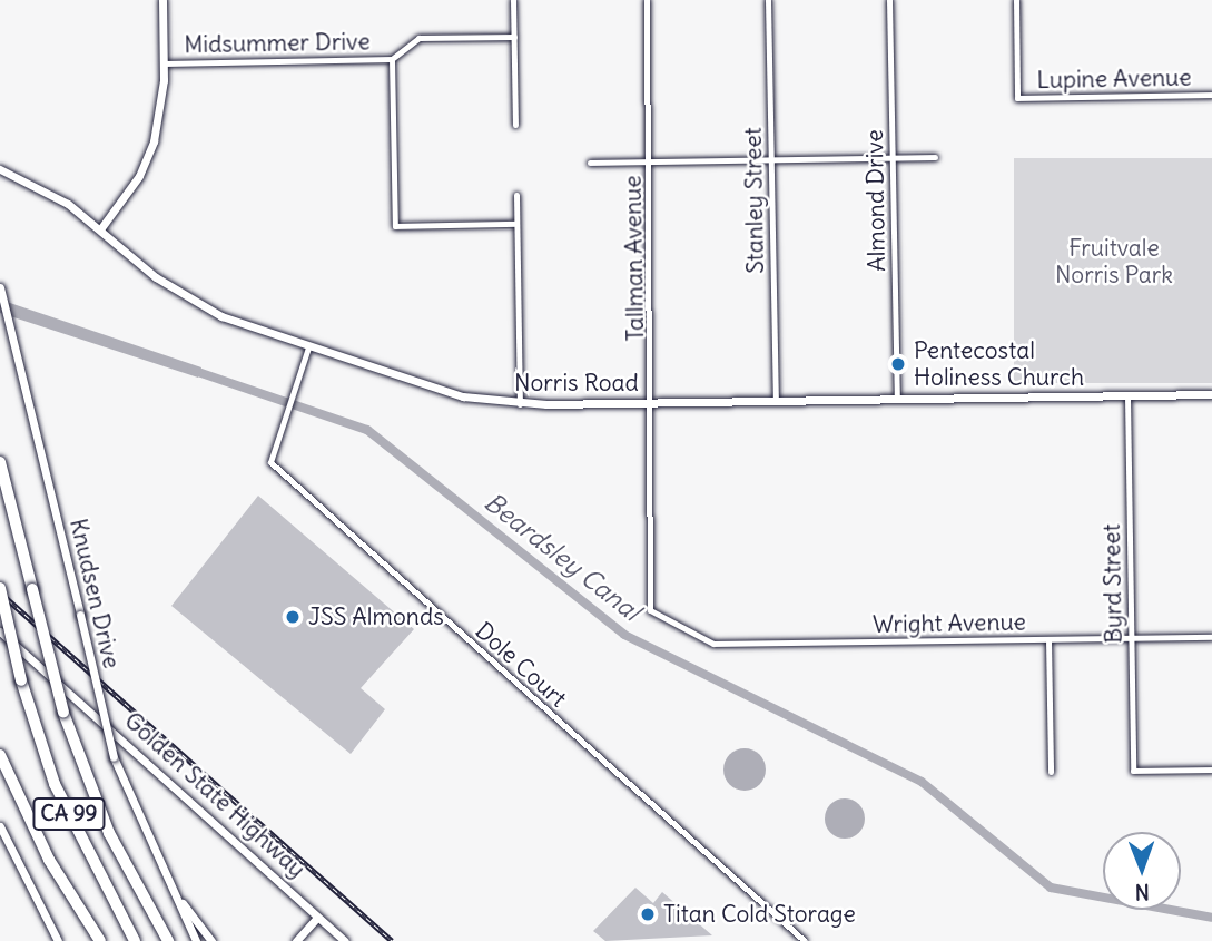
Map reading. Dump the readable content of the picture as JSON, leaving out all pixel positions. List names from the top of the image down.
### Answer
{
  "streets": {
    "highway": ["CA 99"],
    "street": [
      "Midsummer Drive",
      "Lupine Avenue",
      "Stanley Street",
      "Almond Drive",
      "Tallman Avenue",
      "Norris Road",
      "Byrd Street",
      "Knudsen Drive",
      "Wright Avenue",
      "Dole Court",
      "Golden State Highway"
    ]
  },
  "crossings": [
    ["Stanley Street", "Norris Road"],
    ["Almond Drive", "Norris Road"],
    ["Tallman Avenue", "Norris Road"],
    ["Tallman Avenue", "Wright Avenue"],
    ["Norris Road", "Byrd Street"],
    ["Norris Road", "Dole Court"],
    ["Byrd Street", "Wright Avenue"]
  ],
  "water": ["Beardsley Canal"],
  "parks": ["Fruitvale Norris Park"],
  "places": ["Pentecostal Holiness Church", "JSS Almonds", "Titan Cold Storage"],
  "north": "bottom"
}
